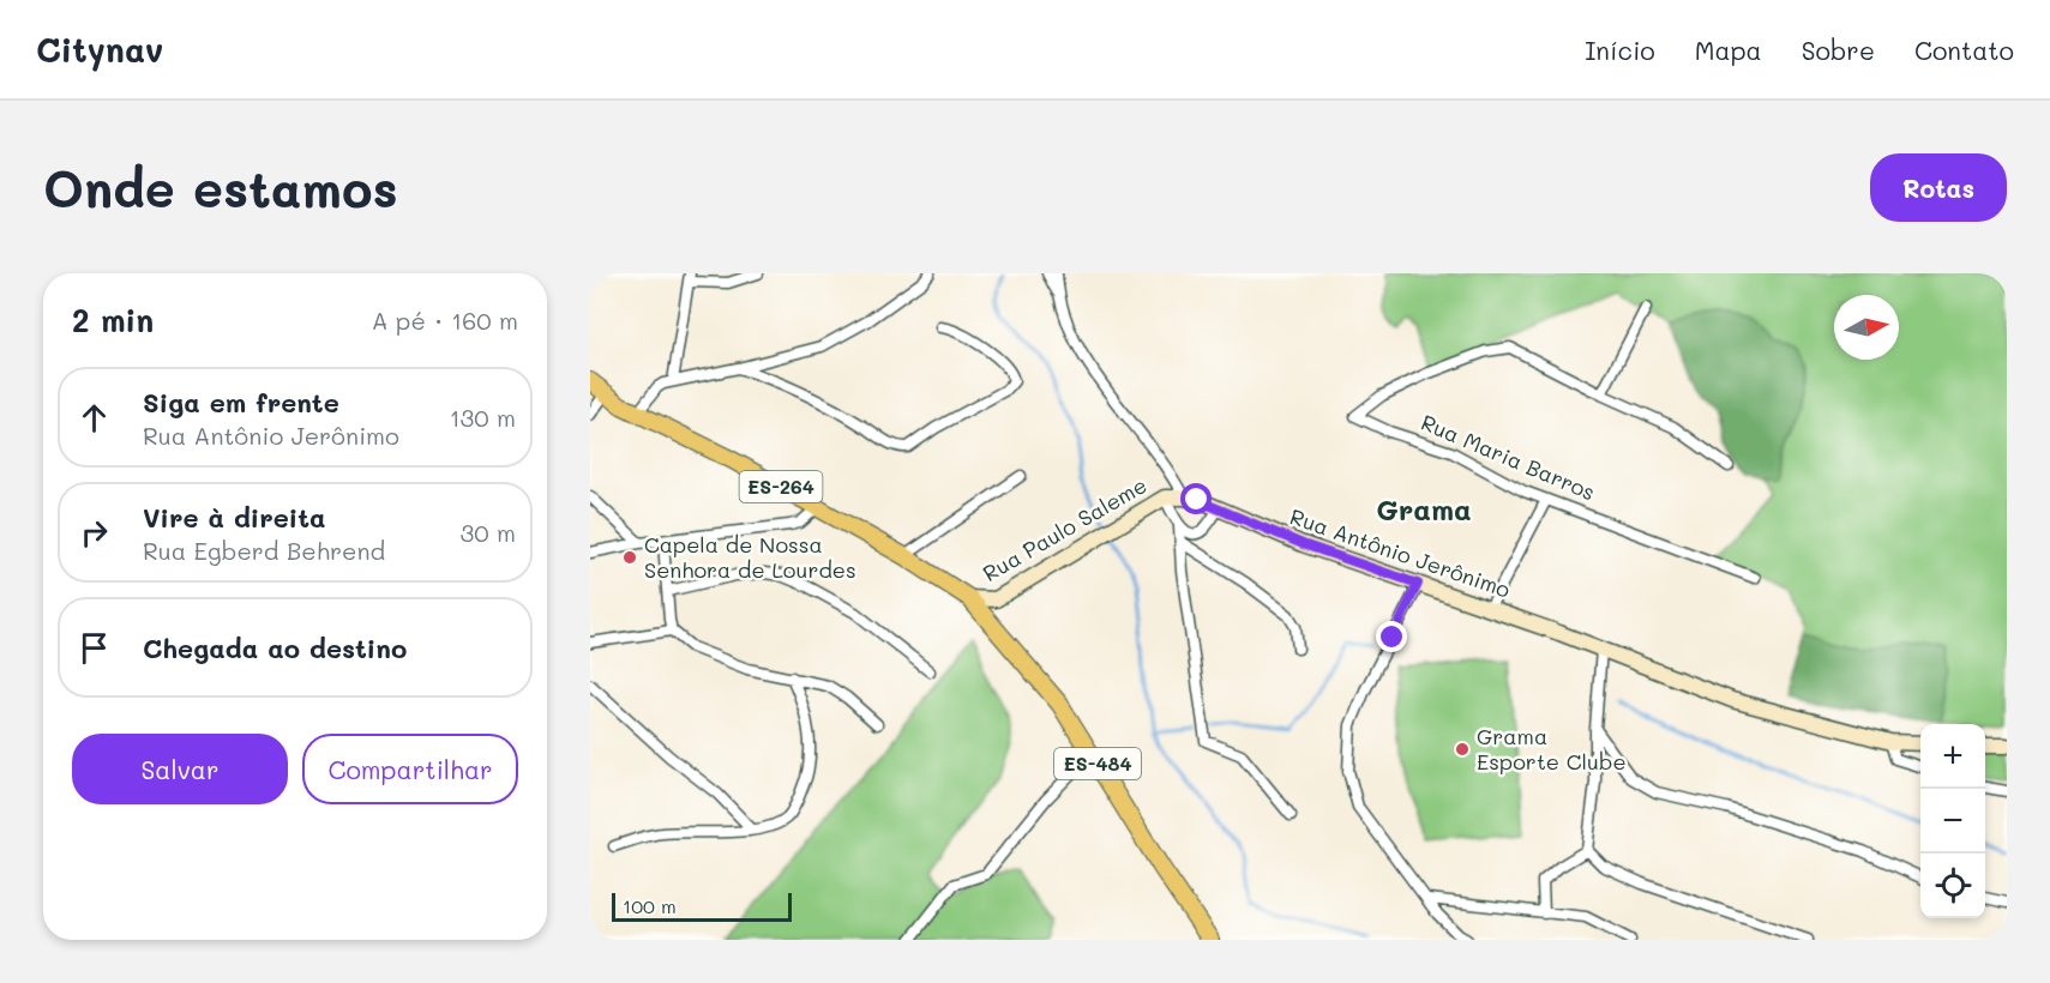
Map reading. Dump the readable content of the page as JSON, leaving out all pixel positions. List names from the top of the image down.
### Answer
{
  "streets": {
    "main road": [
      "ES-264",
      "Rua Paulo Saleme",
      "Rua Antônio Jerônimo",
      "ES-484"
    ],
    "street": ["Rua Maria Barros"]
  },
  "crossings": [
    ["ES-264", "Rua Paulo Saleme"],
    ["ES-264", "ES-484"],
    ["Rua Paulo Saleme", "Rua Antônio Jerônimo"],
    ["Rua Paulo Saleme", "ES-484"]
  ],
  "districts": ["Grama"],
  "places": ["Capela de Nossa Senhora de Lourdes", "Grama Esporte Clube"],
  "scale_bar": "100 m",
  "north": "right",
  "page": {
    "header": "Citynav",
    "nav": [
      "Início",
      "Mapa",
      "Sobre",
      "Contato"
    ],
    "buttons": [
      "Rotas",
      ["Salvar", "Compartilhar"]
    ],
    "title": "Onde estamos",
    "heading": ["2 min", "A pé · 160 m"],
    "list": [
      ["Siga em frente", "Rua Antônio Jerônimo", "130 m"],
      ["Vire à direita", "Rua Egberd Behrend", "30 m"],
      "Chegada ao destino"
    ],
    "map_buttons": ["+", "−"],
    "scale": "100 m"
  }
}
